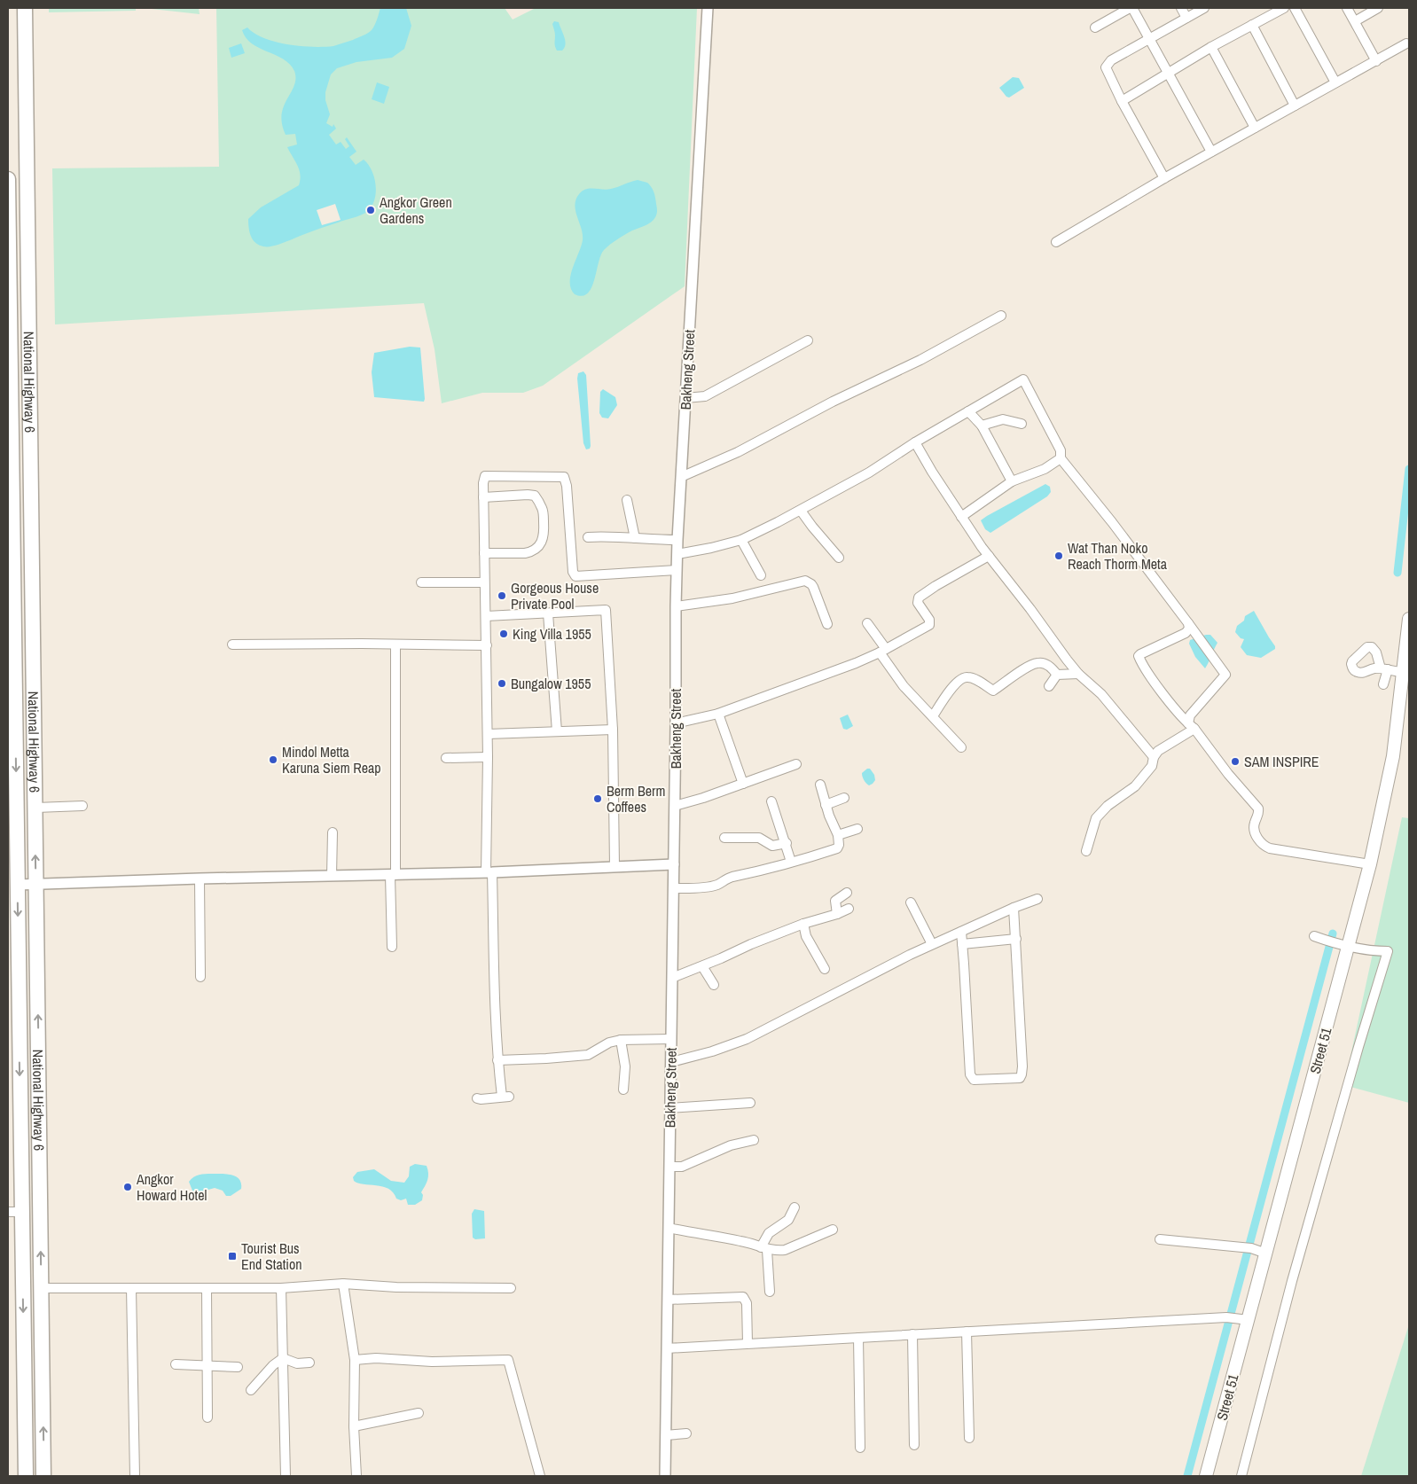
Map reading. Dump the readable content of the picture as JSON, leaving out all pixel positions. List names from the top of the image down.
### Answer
{
  "streets": {
    "highway": ["National Highway 6"],
    "main road": ["Street 51"],
    "street": ["Bakheng Street"]
  },
  "places": {
    "other": [
      "Angkor Green Gardens",
      "Wat Than Noko Reach Thorm Meta",
      "Gorgeous House Private Pool",
      "King Villa 1955",
      "Bungalow 1955",
      "Mindol Metta Karuna Siem Reap",
      "SAM INSPIRE",
      "Berm Berm Coffees",
      "Angkor Howard Hotel"
    ],
    "transit": ["Tourist Bus End Station"]
  }
}
